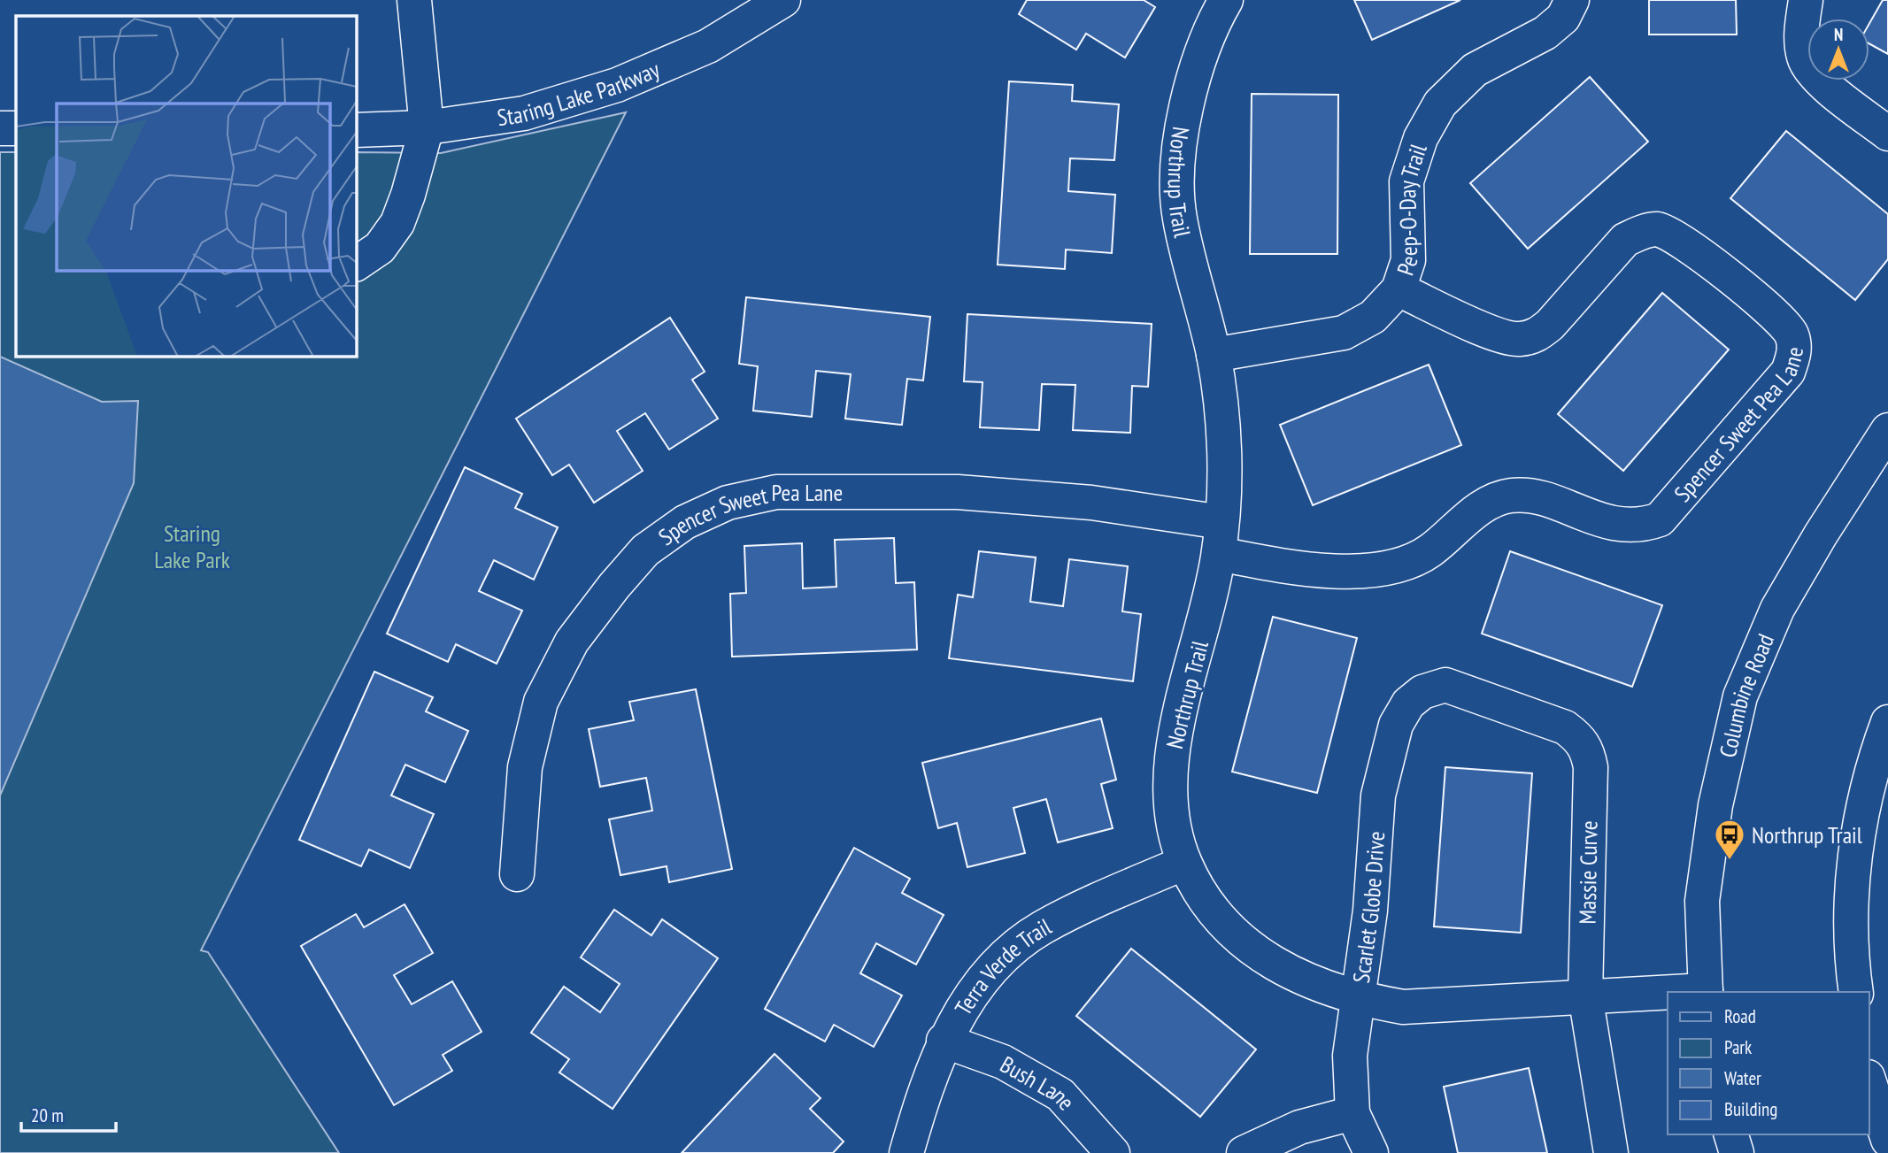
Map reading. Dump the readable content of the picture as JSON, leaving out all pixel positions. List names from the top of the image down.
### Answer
{
  "streets": {
    "street": [
      "Staring Lake Parkway",
      "Northrup Trail",
      "Peep-O-Day Trail",
      "Spencer Sweet Pea Lane",
      "Columbine Road",
      "Massie Curve",
      "Scarlet Globe Drive",
      "Terra Verde Trail",
      "Bush Lane"
    ]
  },
  "crossings": [
    ["Northrup Trail", "Peep-O-Day Trail"],
    ["Northrup Trail", "Spencer Sweet Pea Lane"],
    ["Northrup Trail", "Massie Curve"],
    ["Northrup Trail", "Scarlet Globe Drive"],
    ["Northrup Trail", "Terra Verde Trail"],
    ["Peep-O-Day Trail", "Spencer Sweet Pea Lane"],
    ["Massie Curve", "Scarlet Globe Drive"],
    ["Terra Verde Trail", "Bush Lane"]
  ],
  "parks": ["Staring Lake Park"],
  "places": {
    "bus stop": ["Northrup Trail"]
  },
  "legend": [
    "Road",
    "Park",
    "Water",
    "Building"
  ],
  "scale_bar": "20 m",
  "north": "top"
}
